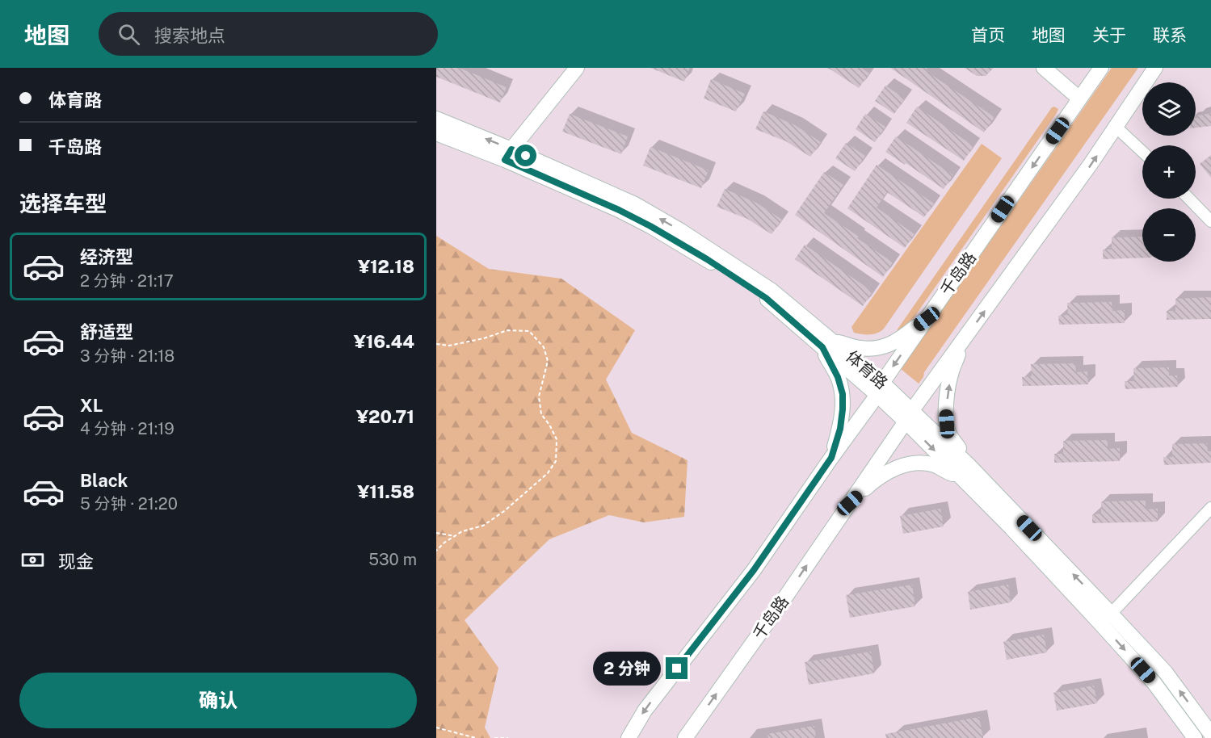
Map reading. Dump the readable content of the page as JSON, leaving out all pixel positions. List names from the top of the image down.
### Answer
{
  "streets": {
    "street": ["千岛路", "体育路"]
  },
  "crossings": [
    ["千岛路", "体育路"]
  ],
  "page": {
    "header": "地图",
    "search": "搜索地点",
    "nav": [
      "首页",
      "地图",
      "关于",
      "联系"
    ],
    "banner": ["体育路", "千岛路"],
    "map_buttons": ["+", "−"],
    "heading": "选择车型",
    "list": [
      {
        "name": "经济型",
        "note": "2 分钟 · 21:17",
        "value": "¥12.18"
      },
      {
        "name": "舒适型",
        "note": "3 分钟 · 21:18",
        "value": "¥16.44"
      },
      {
        "name": "XL",
        "note": "4 分钟 · 21:19",
        "value": "¥20.71"
      },
      {
        "name": "Black",
        "note": "5 分钟 · 21:20",
        "value": "¥11.58"
      }
    ],
    "pay": ["现金", "530 m"],
    "bubble": "2 分钟",
    "buttons": "确认"
  }
}
